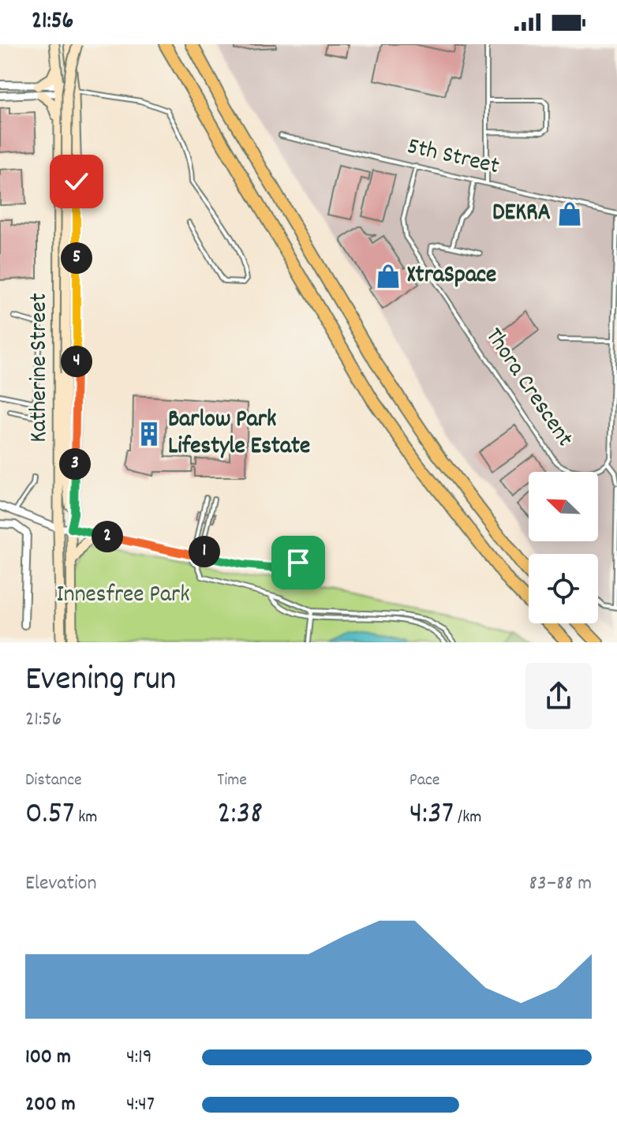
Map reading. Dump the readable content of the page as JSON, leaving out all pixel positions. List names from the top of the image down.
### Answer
{
  "streets": {
    "main road": ["Katherine Street"],
    "lane": ["5th Street", "Thora Crescent"]
  },
  "crossings": [
    ["5th Street", "Thora Crescent"]
  ],
  "parks": ["Innesfree Park"],
  "places": {
    "shop": ["DEKRA", "XtraSpace"],
    "building": ["Barlow Park Lifestyle Estate"]
  },
  "north": "top left",
  "page": {
    "status": "21:56",
    "pins": [
      "5",
      "4",
      "3",
      "2",
      "1"
    ],
    "heading": ["Evening run", "21:56"],
    "stats": [
      ["Distance", "0.57 km"],
      ["Time", "2:38"],
      ["Pace", "4:37 /km"]
    ],
    "chart": ["Elevation", "83–88 m"],
    "list": [
      {
        "name": "100 m",
        "note": "4:19"
      },
      {
        "name": "200 m",
        "note": "4:47"
      }
    ]
  }
}
